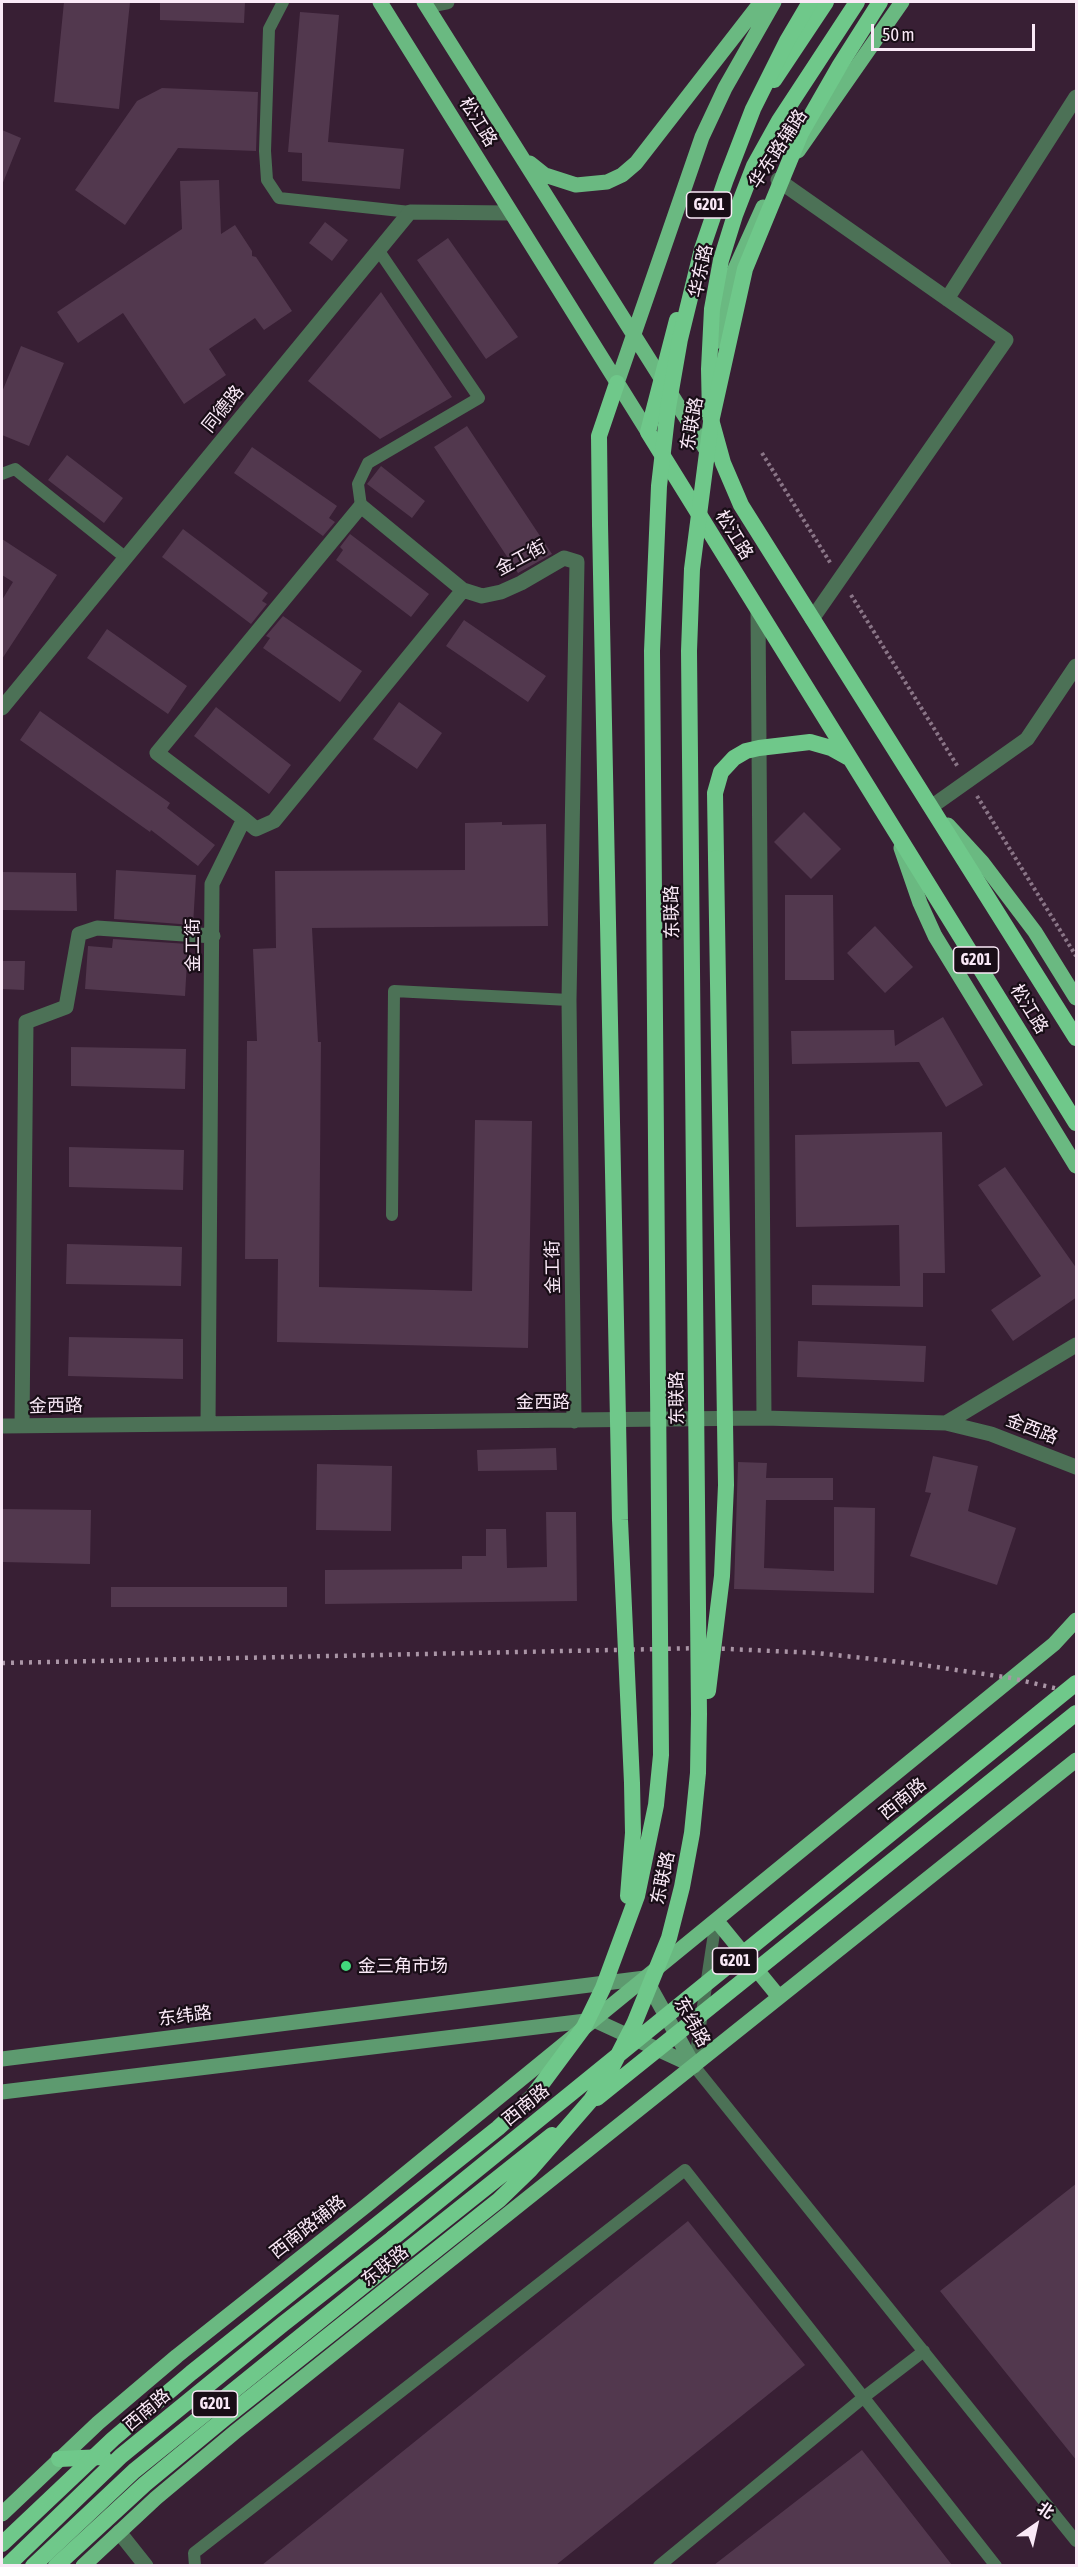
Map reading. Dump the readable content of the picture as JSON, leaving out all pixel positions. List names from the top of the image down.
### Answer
{
  "streets": {
    "highway": [
      "松江路",
      "G201",
      "华东路",
      "东联路",
      "西南路"
    ],
    "main road": ["华东路辅路", "东纬路", "西南路辅路"],
    "street": ["同德路", "金工街", "金西路"]
  },
  "crossings": [
    ["松江路", "华东路"],
    ["华东路辅路", "华东路"],
    ["金工街", "金西路"],
    ["西南路", "东纬路"],
    ["西南路", "西南路辅路"],
    ["东纬路", "西南路辅路"]
  ],
  "places": ["金三角市场"],
  "scale_bar": "50 m",
  "north": "top right"
}
